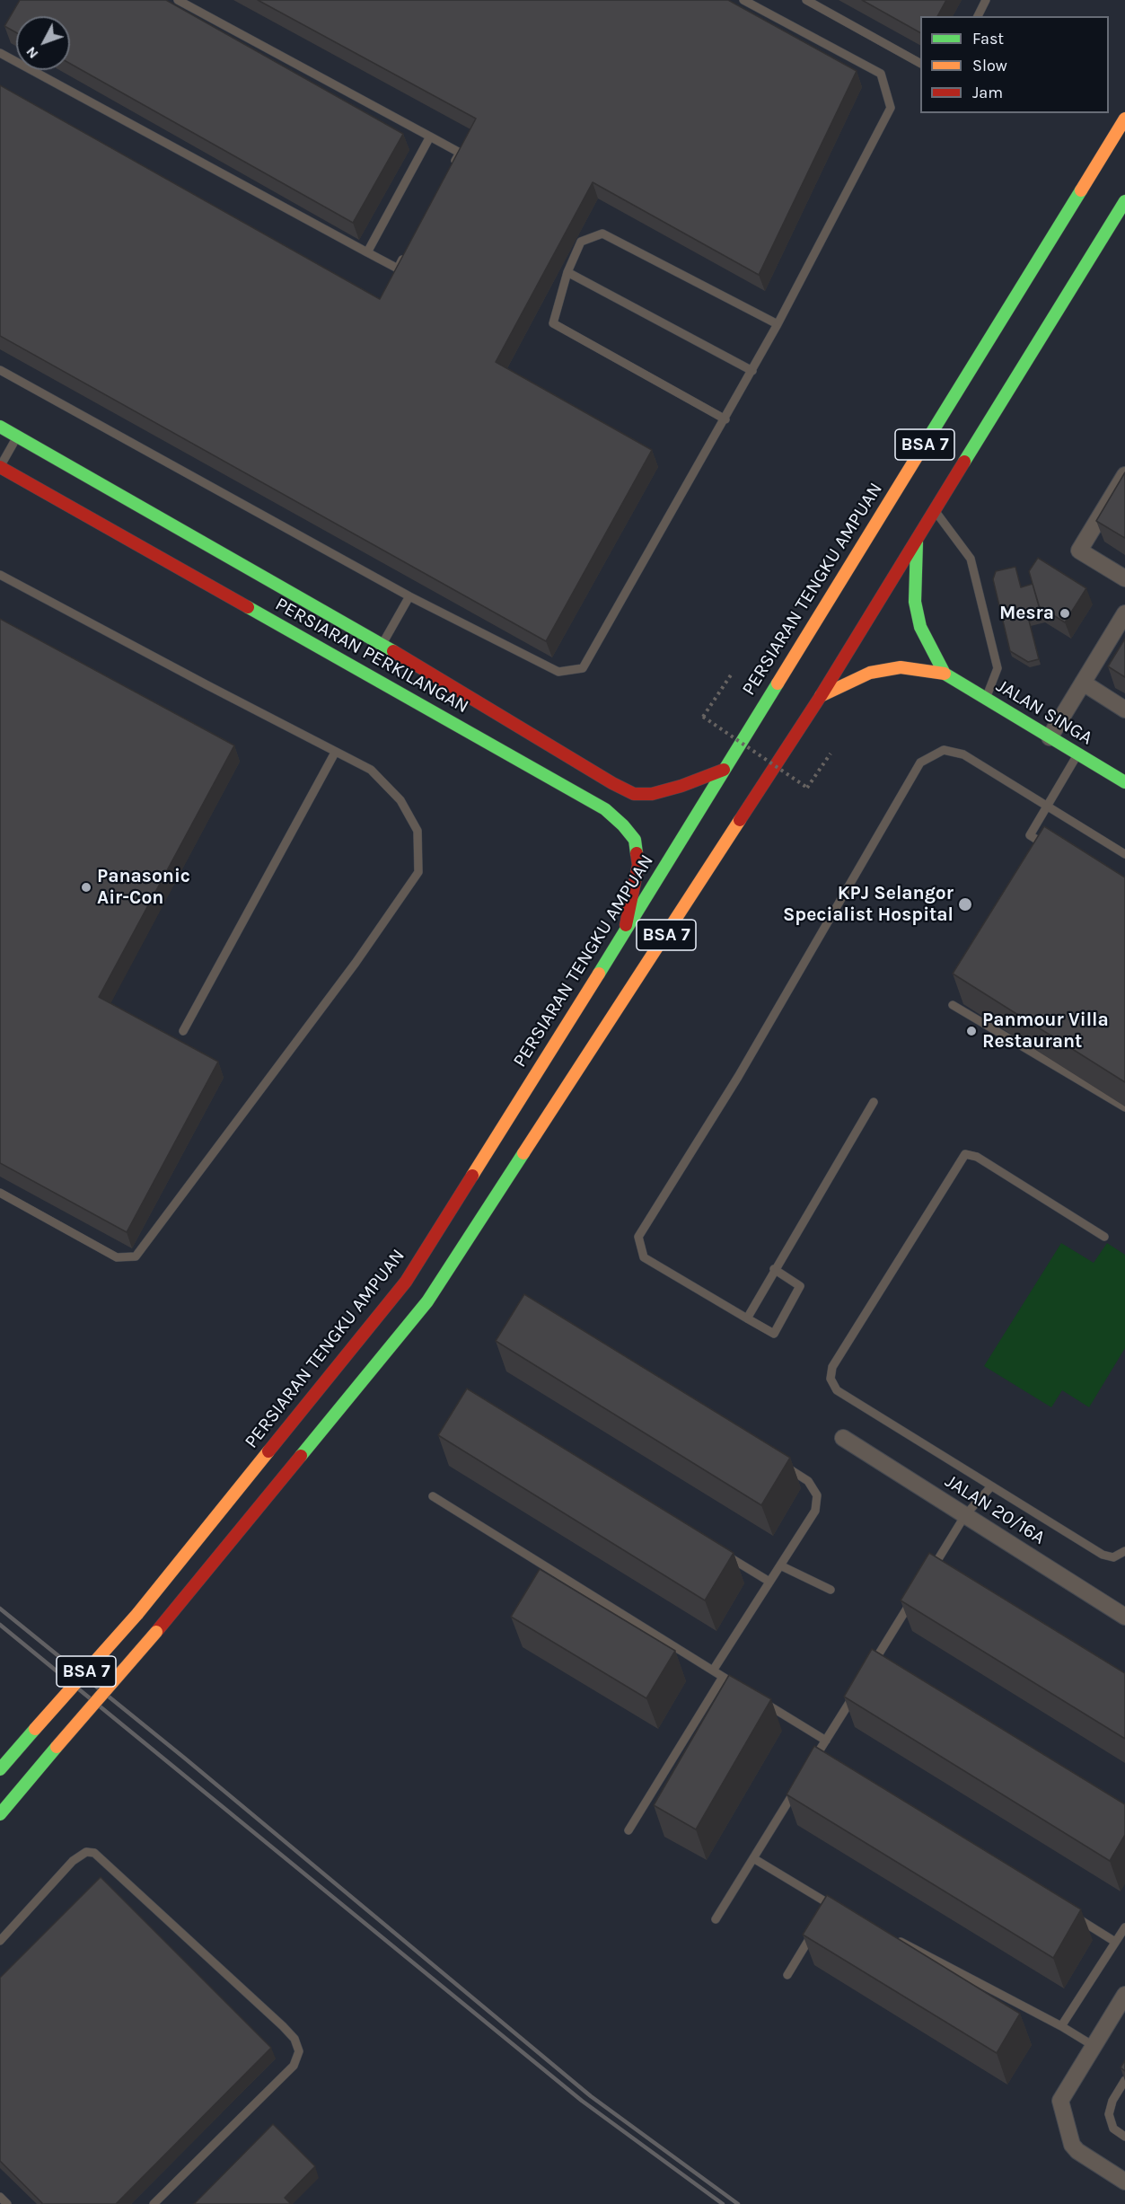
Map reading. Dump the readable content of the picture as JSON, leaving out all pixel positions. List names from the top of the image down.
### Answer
{
  "streets": {
    "main road": [
      "BSA 7",
      "PERSIARAN TENGKU AMPUAN",
      "PERSIARAN PERKILANGAN",
      "JALAN SINGA"
    ],
    "street": ["JALAN 20/16A"]
  },
  "crossings": [
    ["PERSIARAN TENGKU AMPUAN", "PERSIARAN PERKILANGAN"]
  ],
  "places": [
    "Mesra",
    "Panasonic Air-Con",
    "KPJ Selangor Specialist Hospital",
    "Panmour Villa Restaurant"
  ],
  "legend": ["Fast", "Slow", "Jam"],
  "north": "bottom left"
}
